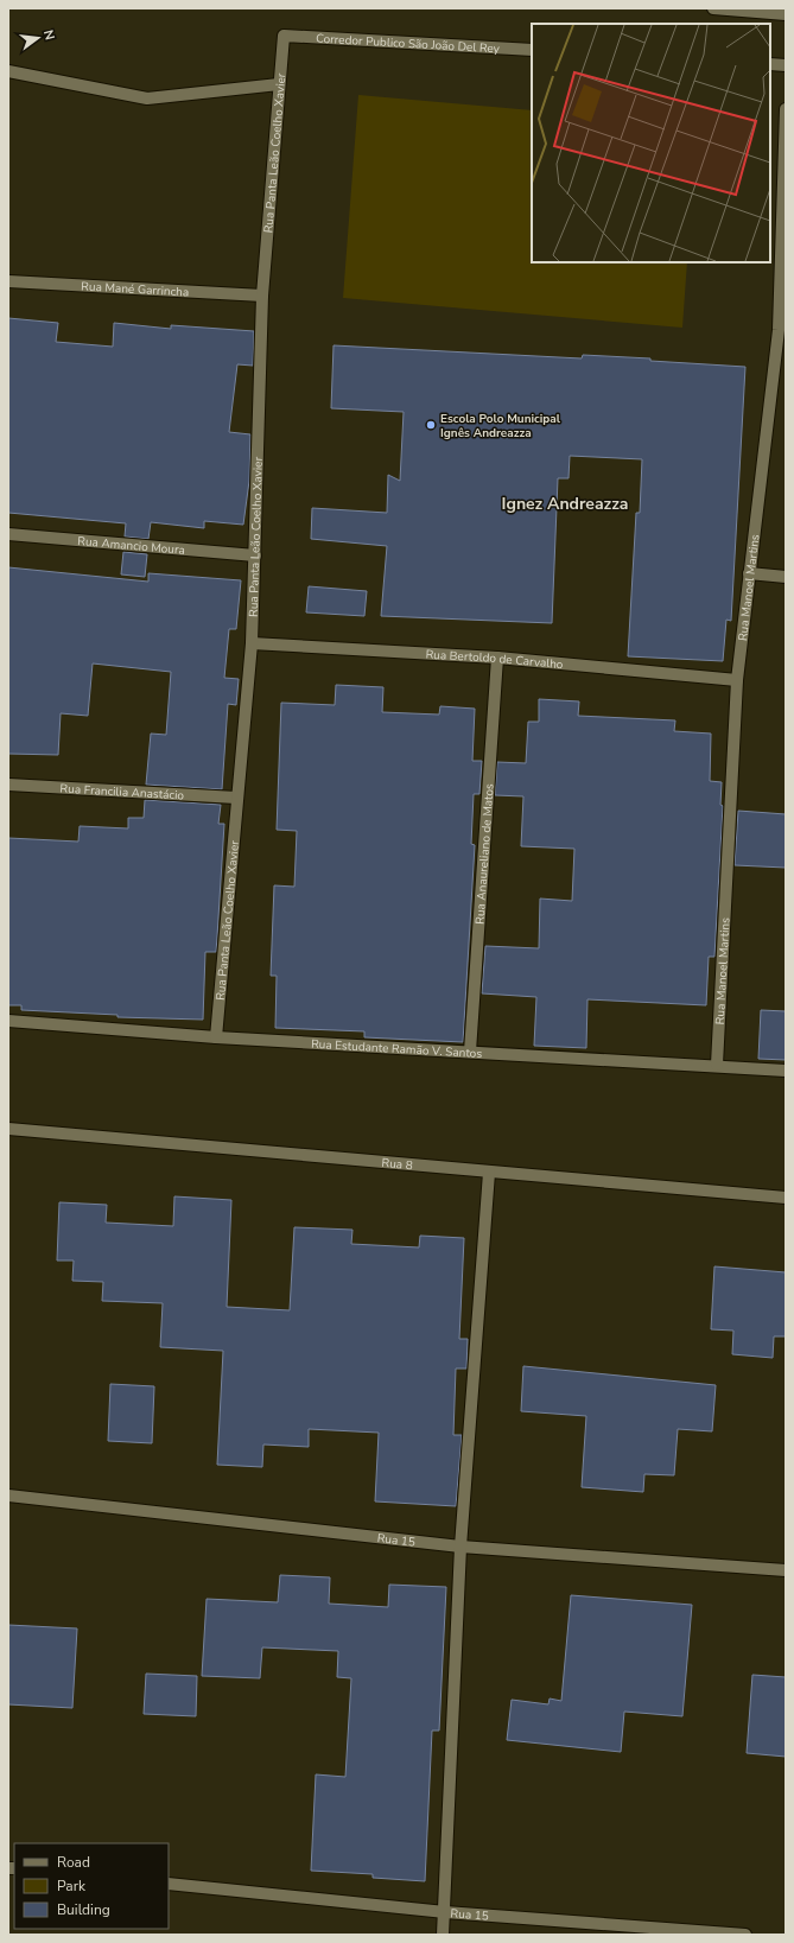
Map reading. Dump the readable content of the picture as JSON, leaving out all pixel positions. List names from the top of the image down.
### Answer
{
  "streets": {
    "street": [
      "Corredor Publico São João Del Rey",
      "Rua Panta Leão Coelho Xavier",
      "Rua Mané Garrincha",
      "Rua Amancio Moura",
      "Rua Manoel Martins",
      "Rua Bertoldo de Carvalho",
      "Rua Francilia Anastácio",
      "Rua Anaureliano de Matos",
      "Rua Estudante Ramão V. Santos",
      "Rua 8",
      "Rua 15"
    ]
  },
  "crossings": [
    ["Corredor Publico São João Del Rey", "Rua Panta Leão Coelho Xavier"],
    ["Rua Panta Leão Coelho Xavier", "Rua Mané Garrincha"],
    ["Rua Panta Leão Coelho Xavier", "Rua Amancio Moura"],
    ["Rua Panta Leão Coelho Xavier", "Rua Bertoldo de Carvalho"],
    ["Rua Panta Leão Coelho Xavier", "Rua Francilia Anastácio"],
    ["Rua Panta Leão Coelho Xavier", "Rua Estudante Ramão V. Santos"],
    ["Rua Manoel Martins", "Rua Bertoldo de Carvalho"],
    ["Rua Manoel Martins", "Rua Estudante Ramão V. Santos"],
    ["Rua Bertoldo de Carvalho", "Rua Anaureliano de Matos"],
    ["Rua Anaureliano de Matos", "Rua Estudante Ramão V. Santos"]
  ],
  "districts": ["Ignez Andreazza"],
  "places": ["Escola Polo Municipal Ignês Andreazza"],
  "legend": ["Road", "Park", "Building"],
  "north": "right"
}
